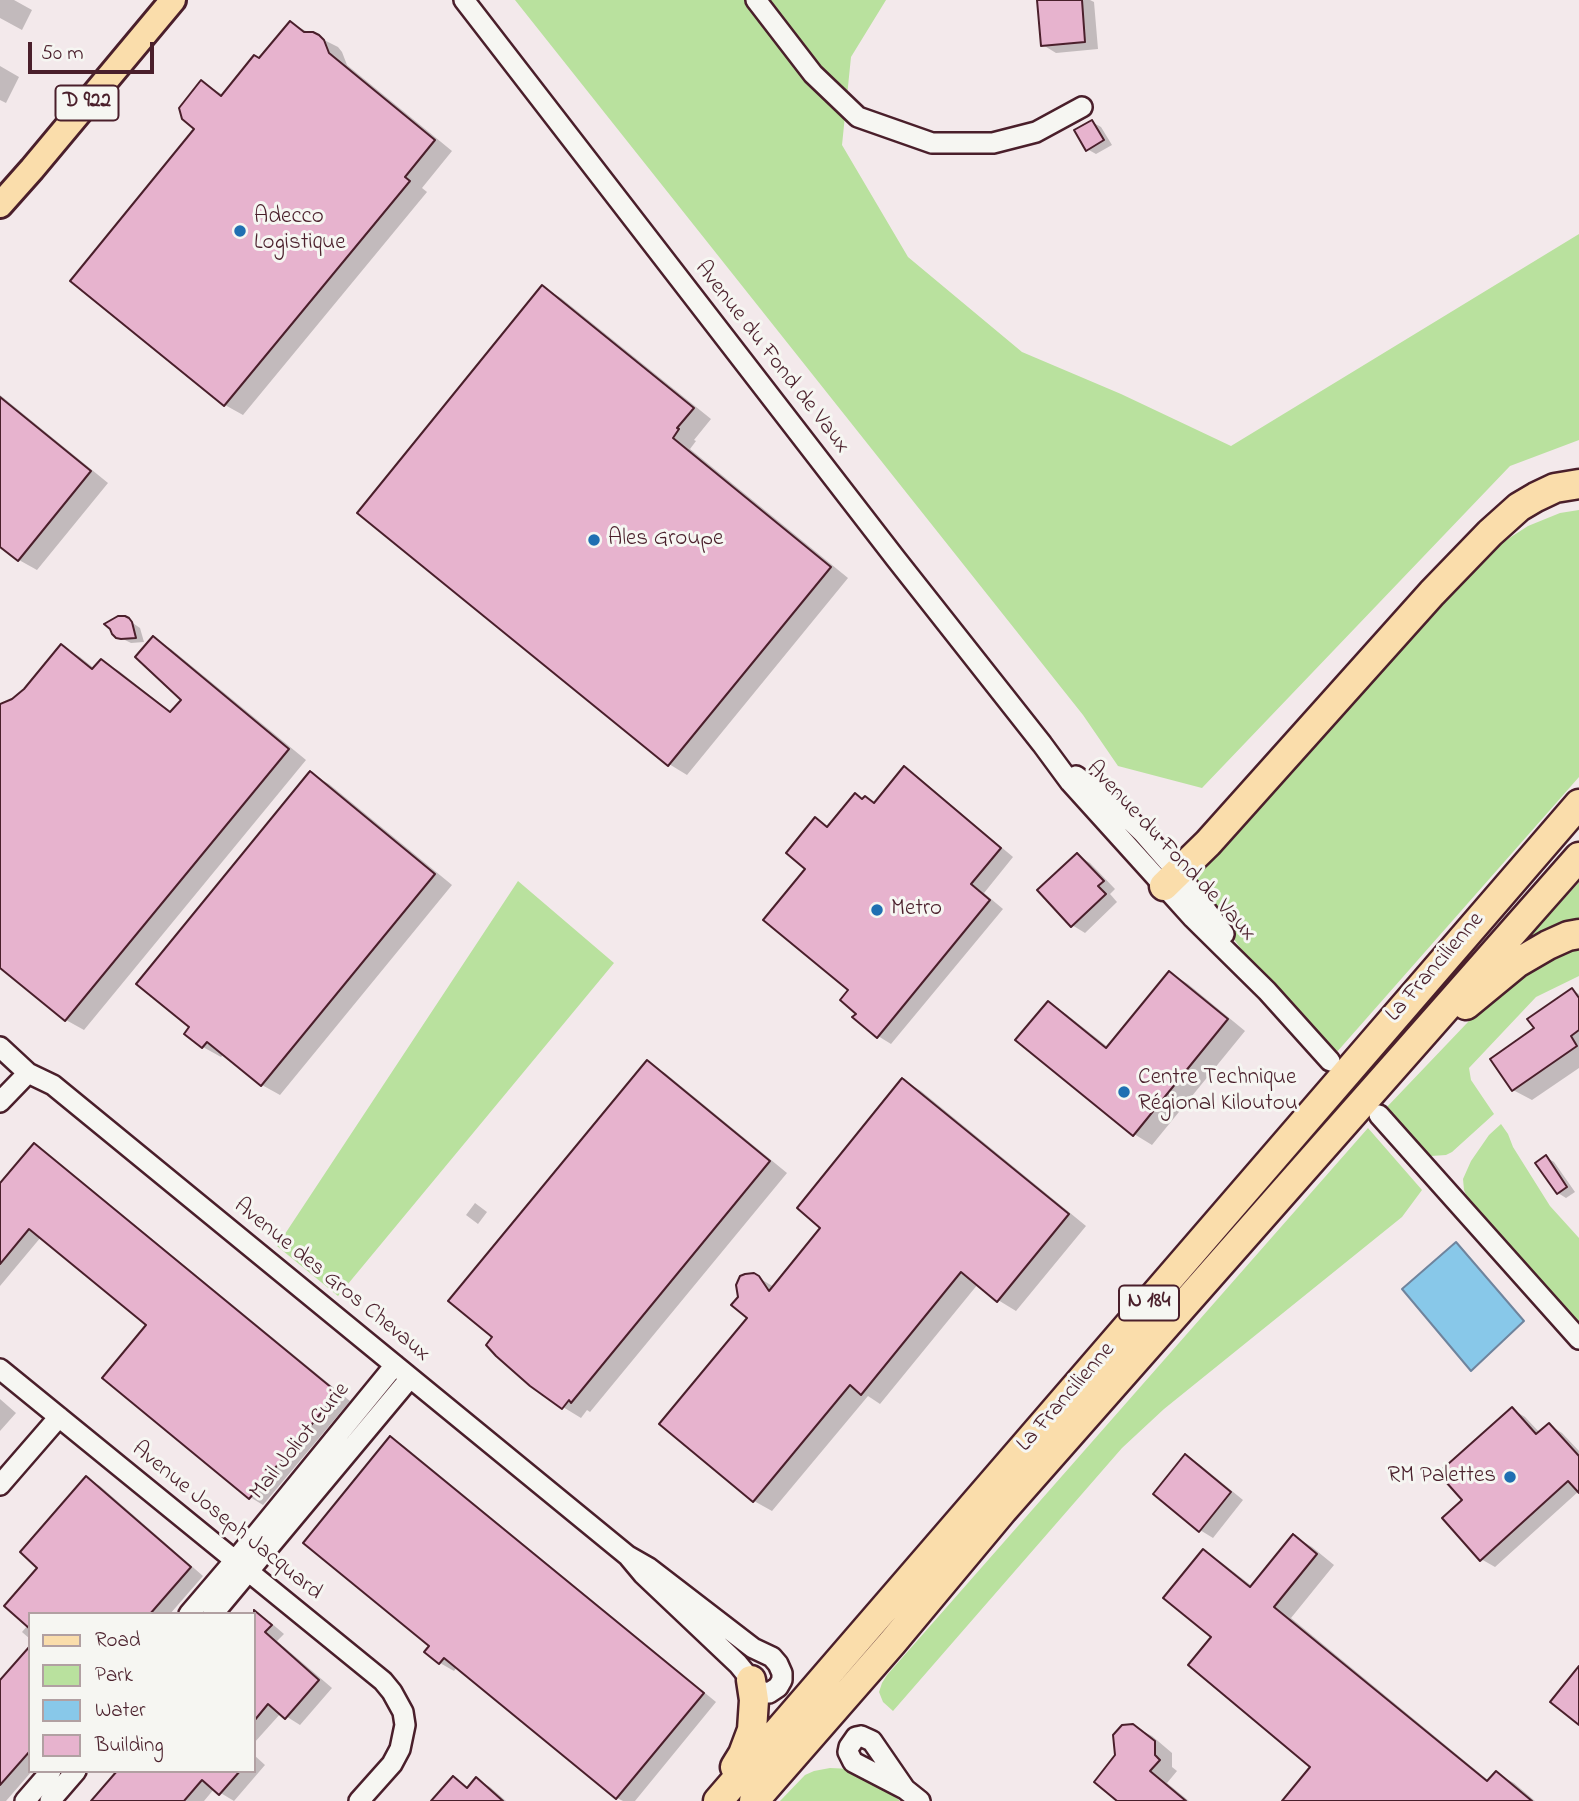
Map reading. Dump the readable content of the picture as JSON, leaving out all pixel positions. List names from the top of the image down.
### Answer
{
  "streets": {
    "highway": ["La Francilienne", "N 184"],
    "main road": ["D 922"],
    "street": [
      "Avenue du Fond de Vaux",
      "Avenue des Gros Chevaux",
      "Mail Joliot Curie",
      "Avenue Joseph Jacquard"
    ]
  },
  "crossings": [
    ["Avenue des Gros Chevaux", "Mail Joliot Curie"],
    ["Mail Joliot Curie", "Avenue Joseph Jacquard"]
  ],
  "places": [
    "Adecco Logistique",
    "Ales Groupe",
    "Metro",
    "Centre Technique Régional Kiloutou",
    "RM Palettes"
  ],
  "legend": [
    "Road",
    "Park",
    "Water",
    "Building"
  ],
  "scale_bar": "50 m"
}
